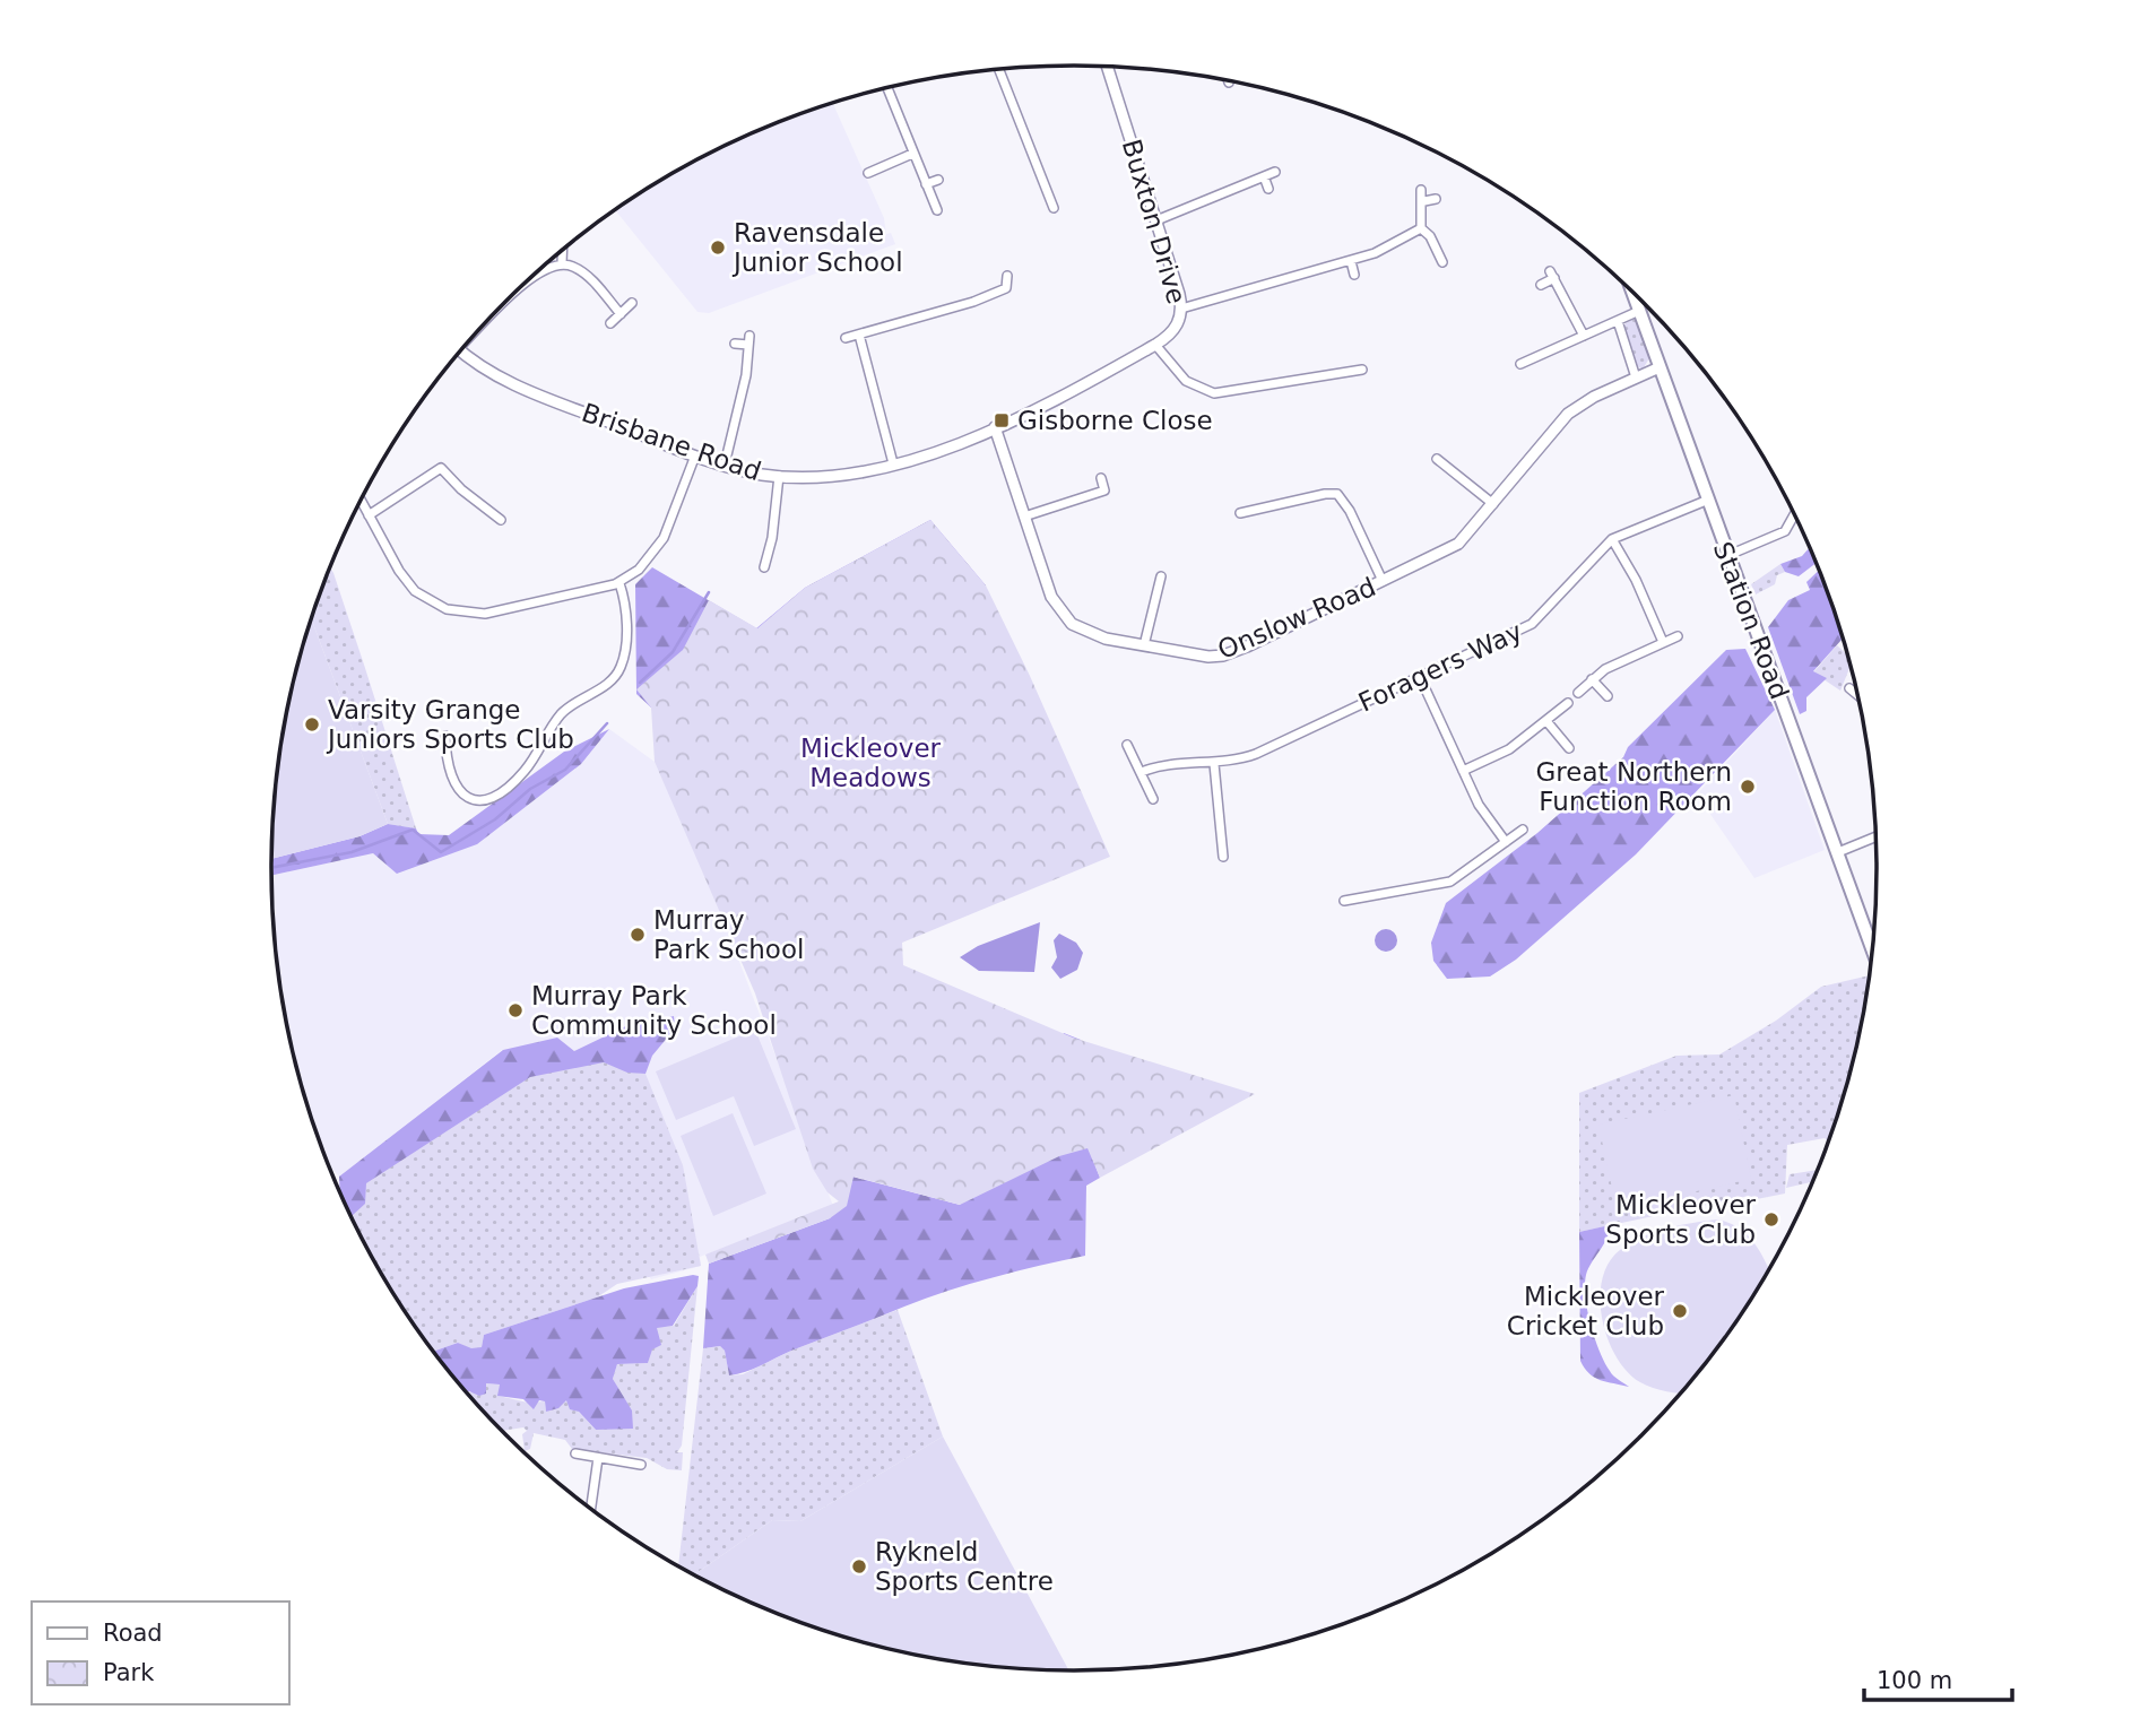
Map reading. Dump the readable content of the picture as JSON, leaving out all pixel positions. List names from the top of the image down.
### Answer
{
  "streets": {
    "main road": ["Station Road"],
    "street": [
      "Buxton Drive",
      "Brisbane Road",
      "Onslow Road",
      "Foragers Way"
    ]
  },
  "crossings": [
    ["Buxton Drive", "Brisbane Road"],
    ["Buxton Drive", "Onslow Road"],
    ["Brisbane Road", "Onslow Road"],
    ["Onslow Road", "Station Road"],
    ["Station Road", "Foragers Way"]
  ],
  "parks": ["Mickleover Meadows"],
  "places": {
    "other": [
      "Ravensdale Junior School",
      "Varsity Grange Juniors Sports Club",
      "Great Northern Function Room",
      "Murray Park School",
      "Murray Park Community School",
      "Mickleover Sports Club",
      "Mickleover Cricket Club",
      "Rykneld Sports Centre"
    ],
    "transit": ["Gisborne Close"]
  },
  "legend": ["Road", "Park"],
  "scale_bar": "100 m"
}
